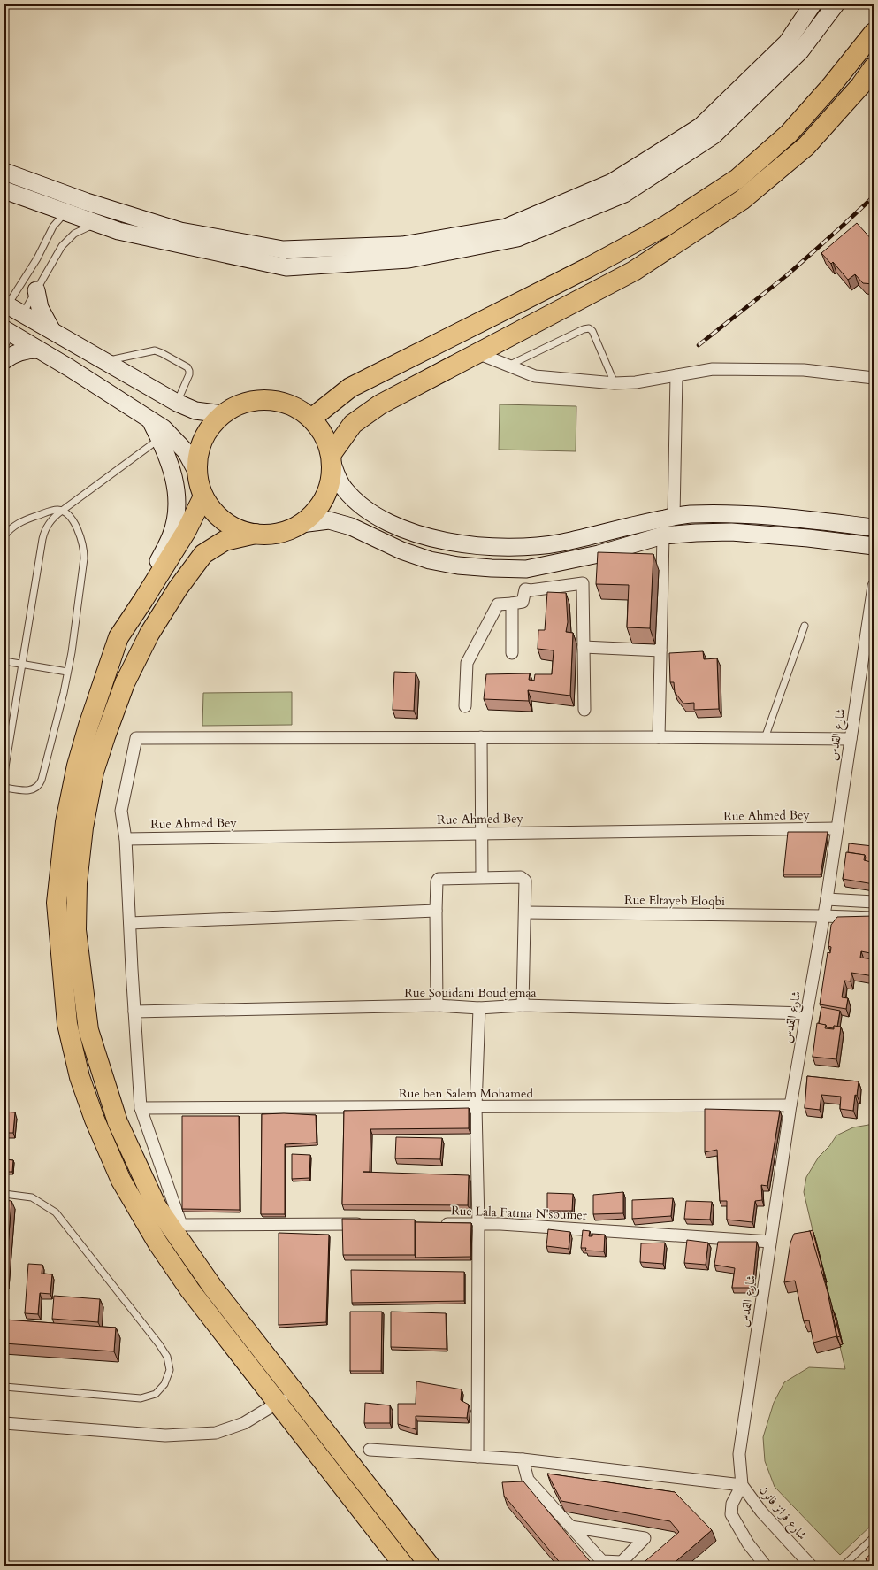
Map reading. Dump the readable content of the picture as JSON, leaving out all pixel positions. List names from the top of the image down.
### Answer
{
  "streets": {
    "street": [
      "شارع القدس",
      "Rue Ahmed Bey",
      "Rue Eltayeb Eloqbi",
      "Rue Souidani Boudjemaa",
      "Rue ben Salem Mohamed",
      "Rue Lala Fatma N'soumer",
      "شارع فرانز فانون"
    ]
  },
  "crossings": [
    ["شارع القدس", "Rue Ahmed Bey"],
    ["شارع القدس", "Rue Eltayeb Eloqbi"],
    ["شارع القدس", "Rue Souidani Boudjemaa"],
    ["شارع القدس", "Rue ben Salem Mohamed"],
    ["شارع القدس", "Rue Lala Fatma N'soumer"],
    ["شارع القدس", "شارع فرانز فانون"]
  ]
}
